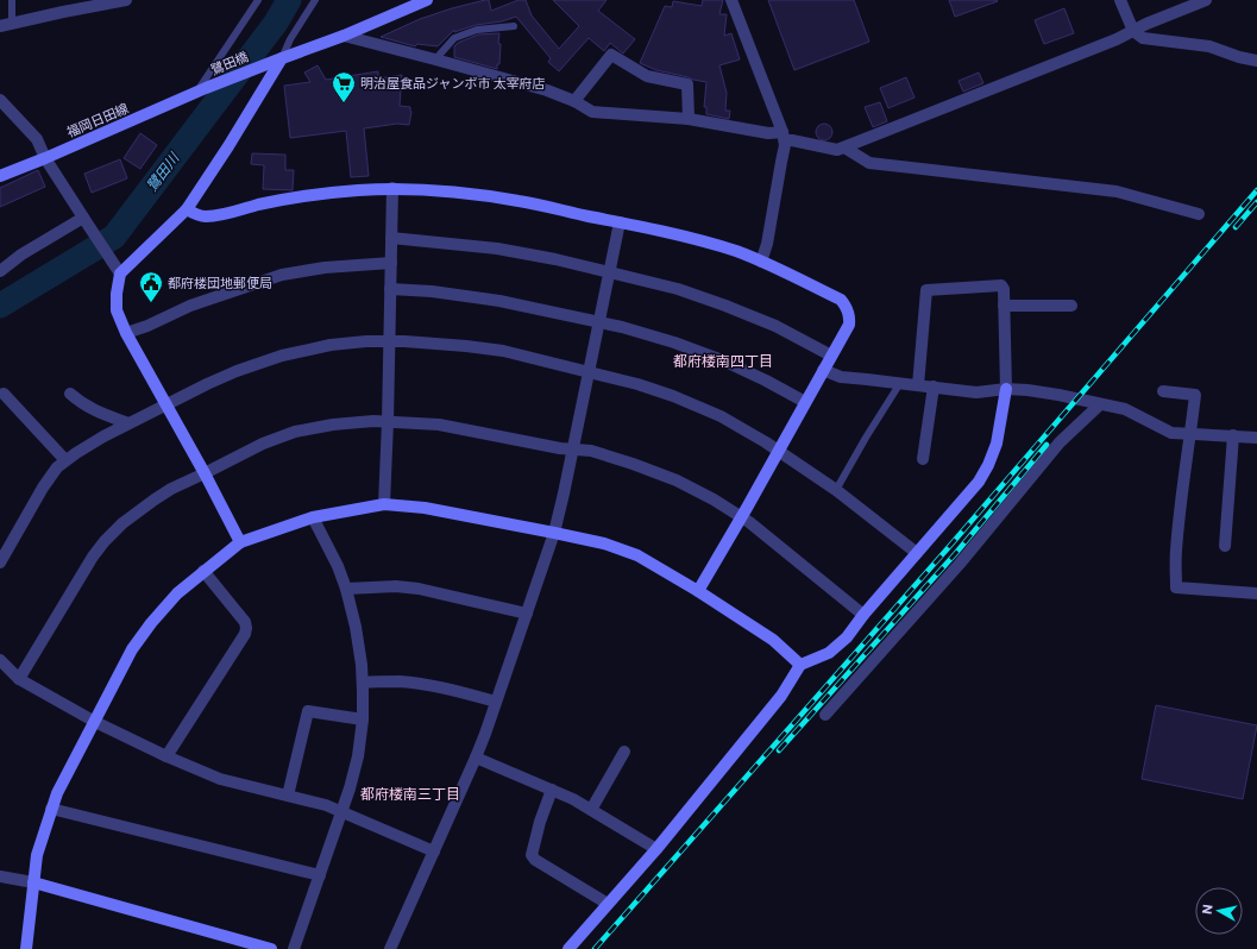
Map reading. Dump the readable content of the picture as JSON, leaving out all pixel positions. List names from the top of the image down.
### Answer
{
  "streets": {
    "street": ["鷺田橋", "福岡日田線"]
  },
  "crossings": [
    ["鷺田橋", "福岡日田線"]
  ],
  "districts": ["都府楼南四丁目", "都府楼南三丁目"],
  "water": ["鷺田川"],
  "places": {
    "supermarket": ["明治屋食品ジャンボ市 太宰府店"],
    "public building": ["都府楼団地郵便局"]
  },
  "north": "left"
}
